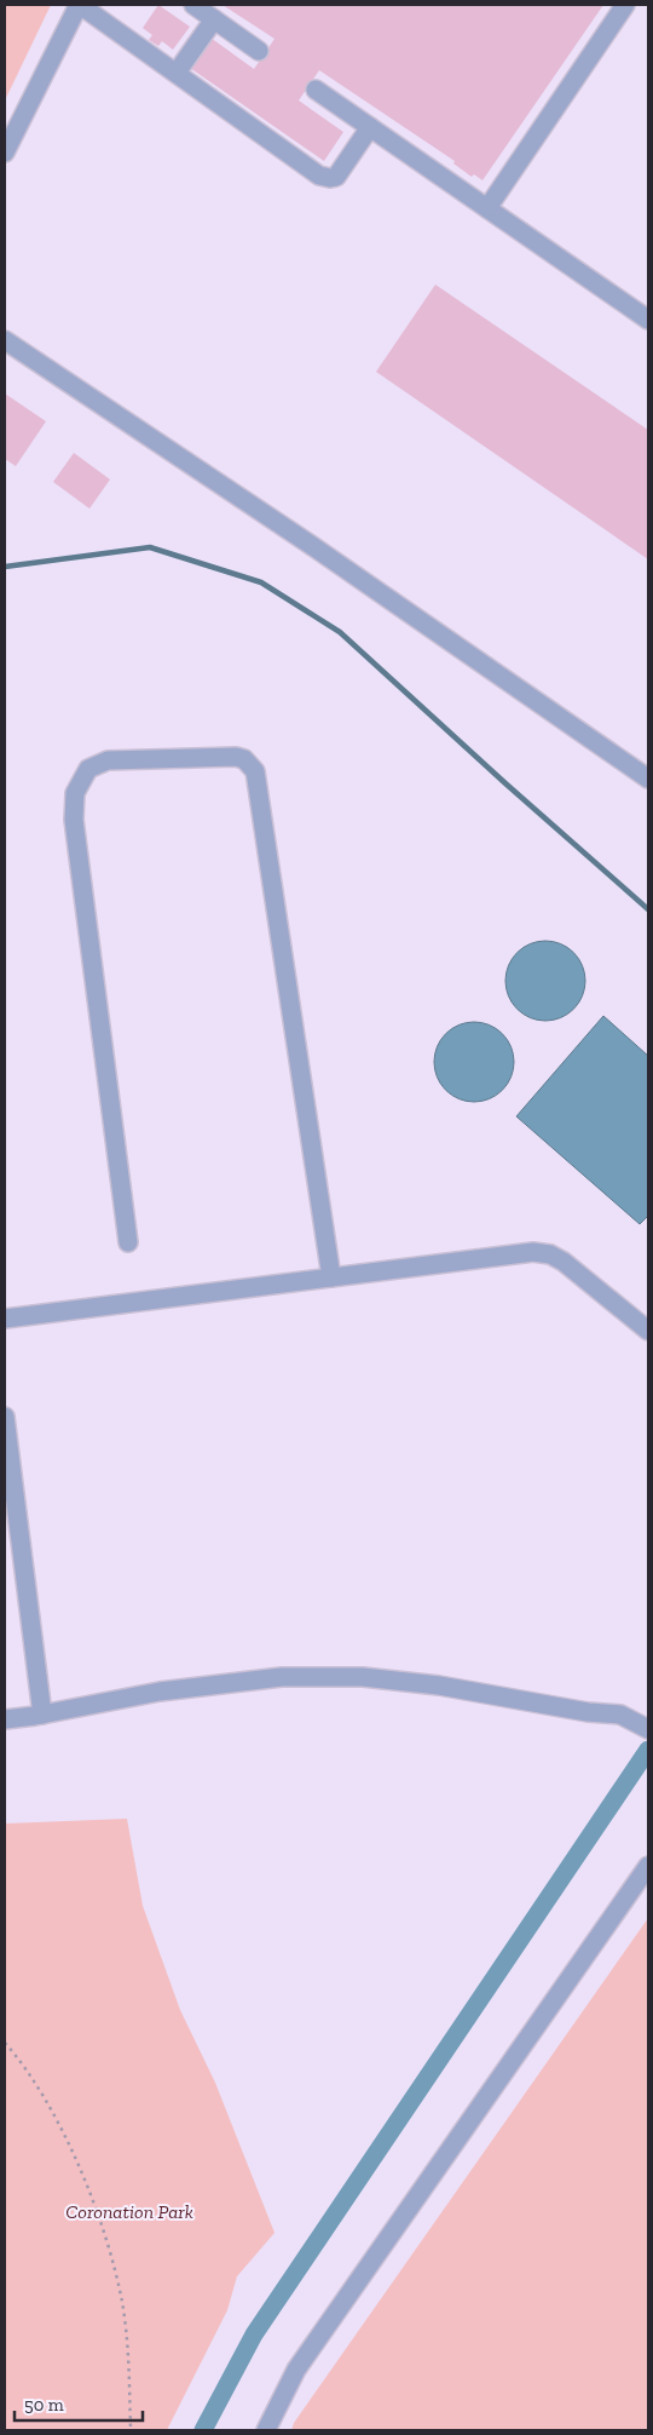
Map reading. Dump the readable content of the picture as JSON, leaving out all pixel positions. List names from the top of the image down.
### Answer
{
  "parks": ["Coronation Park"],
  "scale_bar": "50 m"
}
